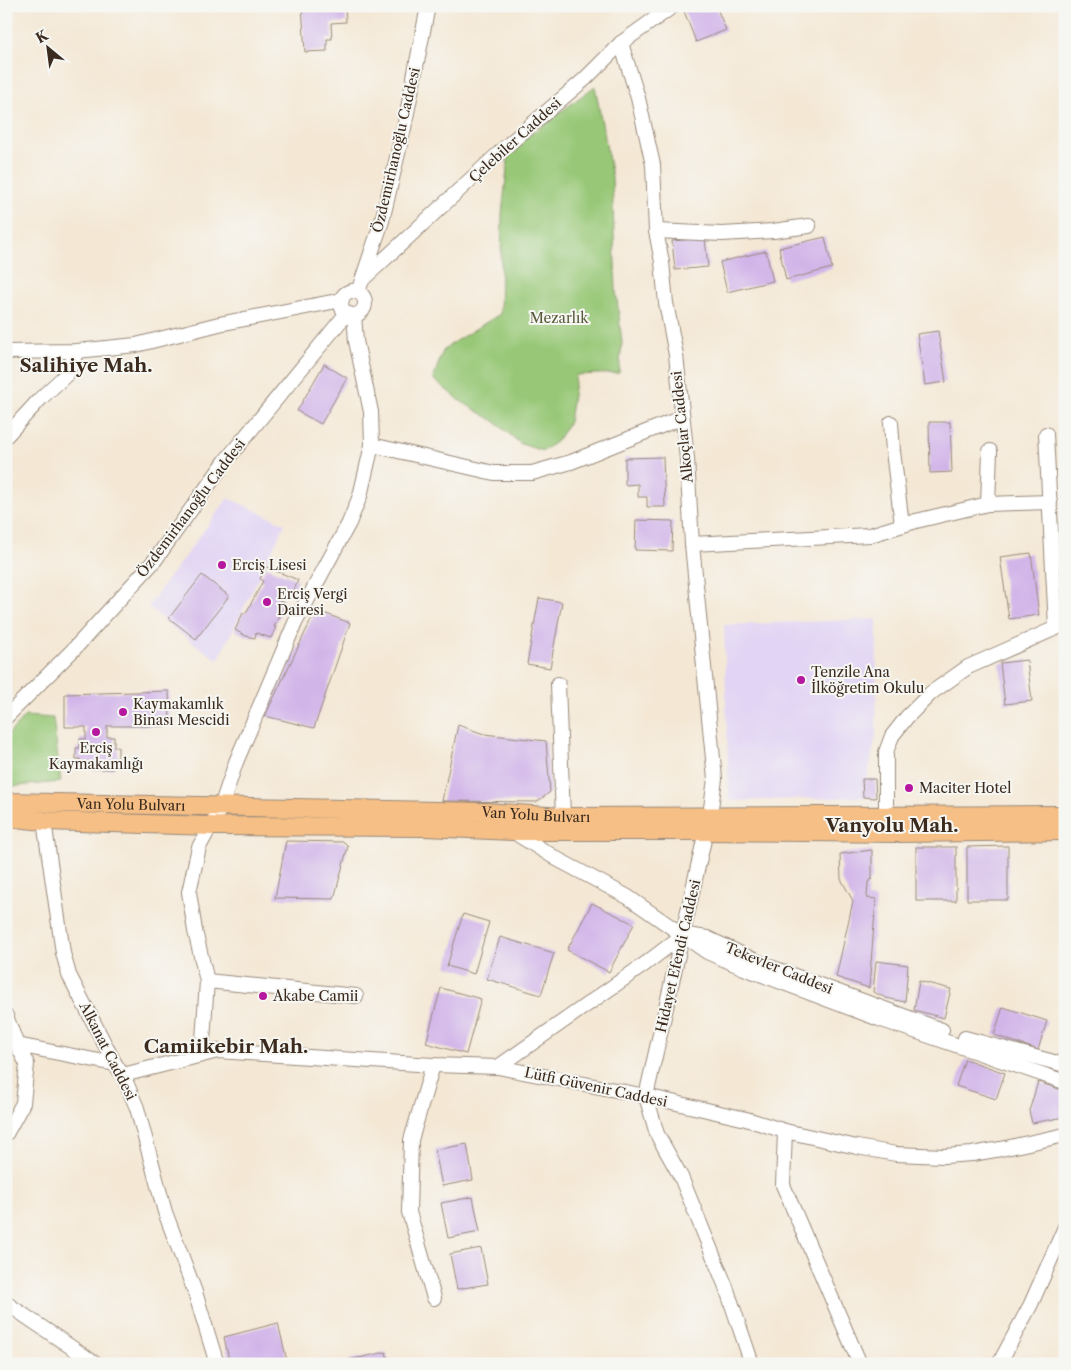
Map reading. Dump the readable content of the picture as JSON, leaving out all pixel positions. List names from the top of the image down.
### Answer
{
  "streets": {
    "main road": ["Van Yolu Bulvarı"],
    "street": [
      "Çelebiler Caddesi",
      "Özdemirhanoğlu Caddesi",
      "Alkoçlar Caddesi",
      "Hidayet Efendi Caddesi",
      "Tekevler Caddesi",
      "Alkanat Caddesi",
      "Lütfi Güvenir Caddesi"
    ]
  },
  "crossings": [
    ["Çelebiler Caddesi", "Özdemirhanoğlu Caddesi"],
    ["Çelebiler Caddesi", "Alkoçlar Caddesi"],
    ["Alkoçlar Caddesi", "Van Yolu Bulvarı"],
    ["Alkoçlar Caddesi", "Hidayet Efendi Caddesi"],
    ["Van Yolu Bulvarı", "Hidayet Efendi Caddesi"],
    ["Hidayet Efendi Caddesi", "Tekevler Caddesi"],
    ["Hidayet Efendi Caddesi", "Lütfi Güvenir Caddesi"],
    ["Alkanat Caddesi", "Lütfi Güvenir Caddesi"]
  ],
  "districts": ["Salihiye Mah.", "Vanyolu Mah.", "Camiikebir Mah."],
  "parks": ["Mezarlık"],
  "places": [
    "Erciş Lisesi",
    "Erciş Vergi Dairesi",
    "Tenzile Ana İlköğretim Okulu",
    "Kaymakamlık Binası Mescidi",
    "Erciş Kaymakamlığı",
    "Maciter Hotel",
    "Akabe Camii"
  ],
  "north": "top left"
}
